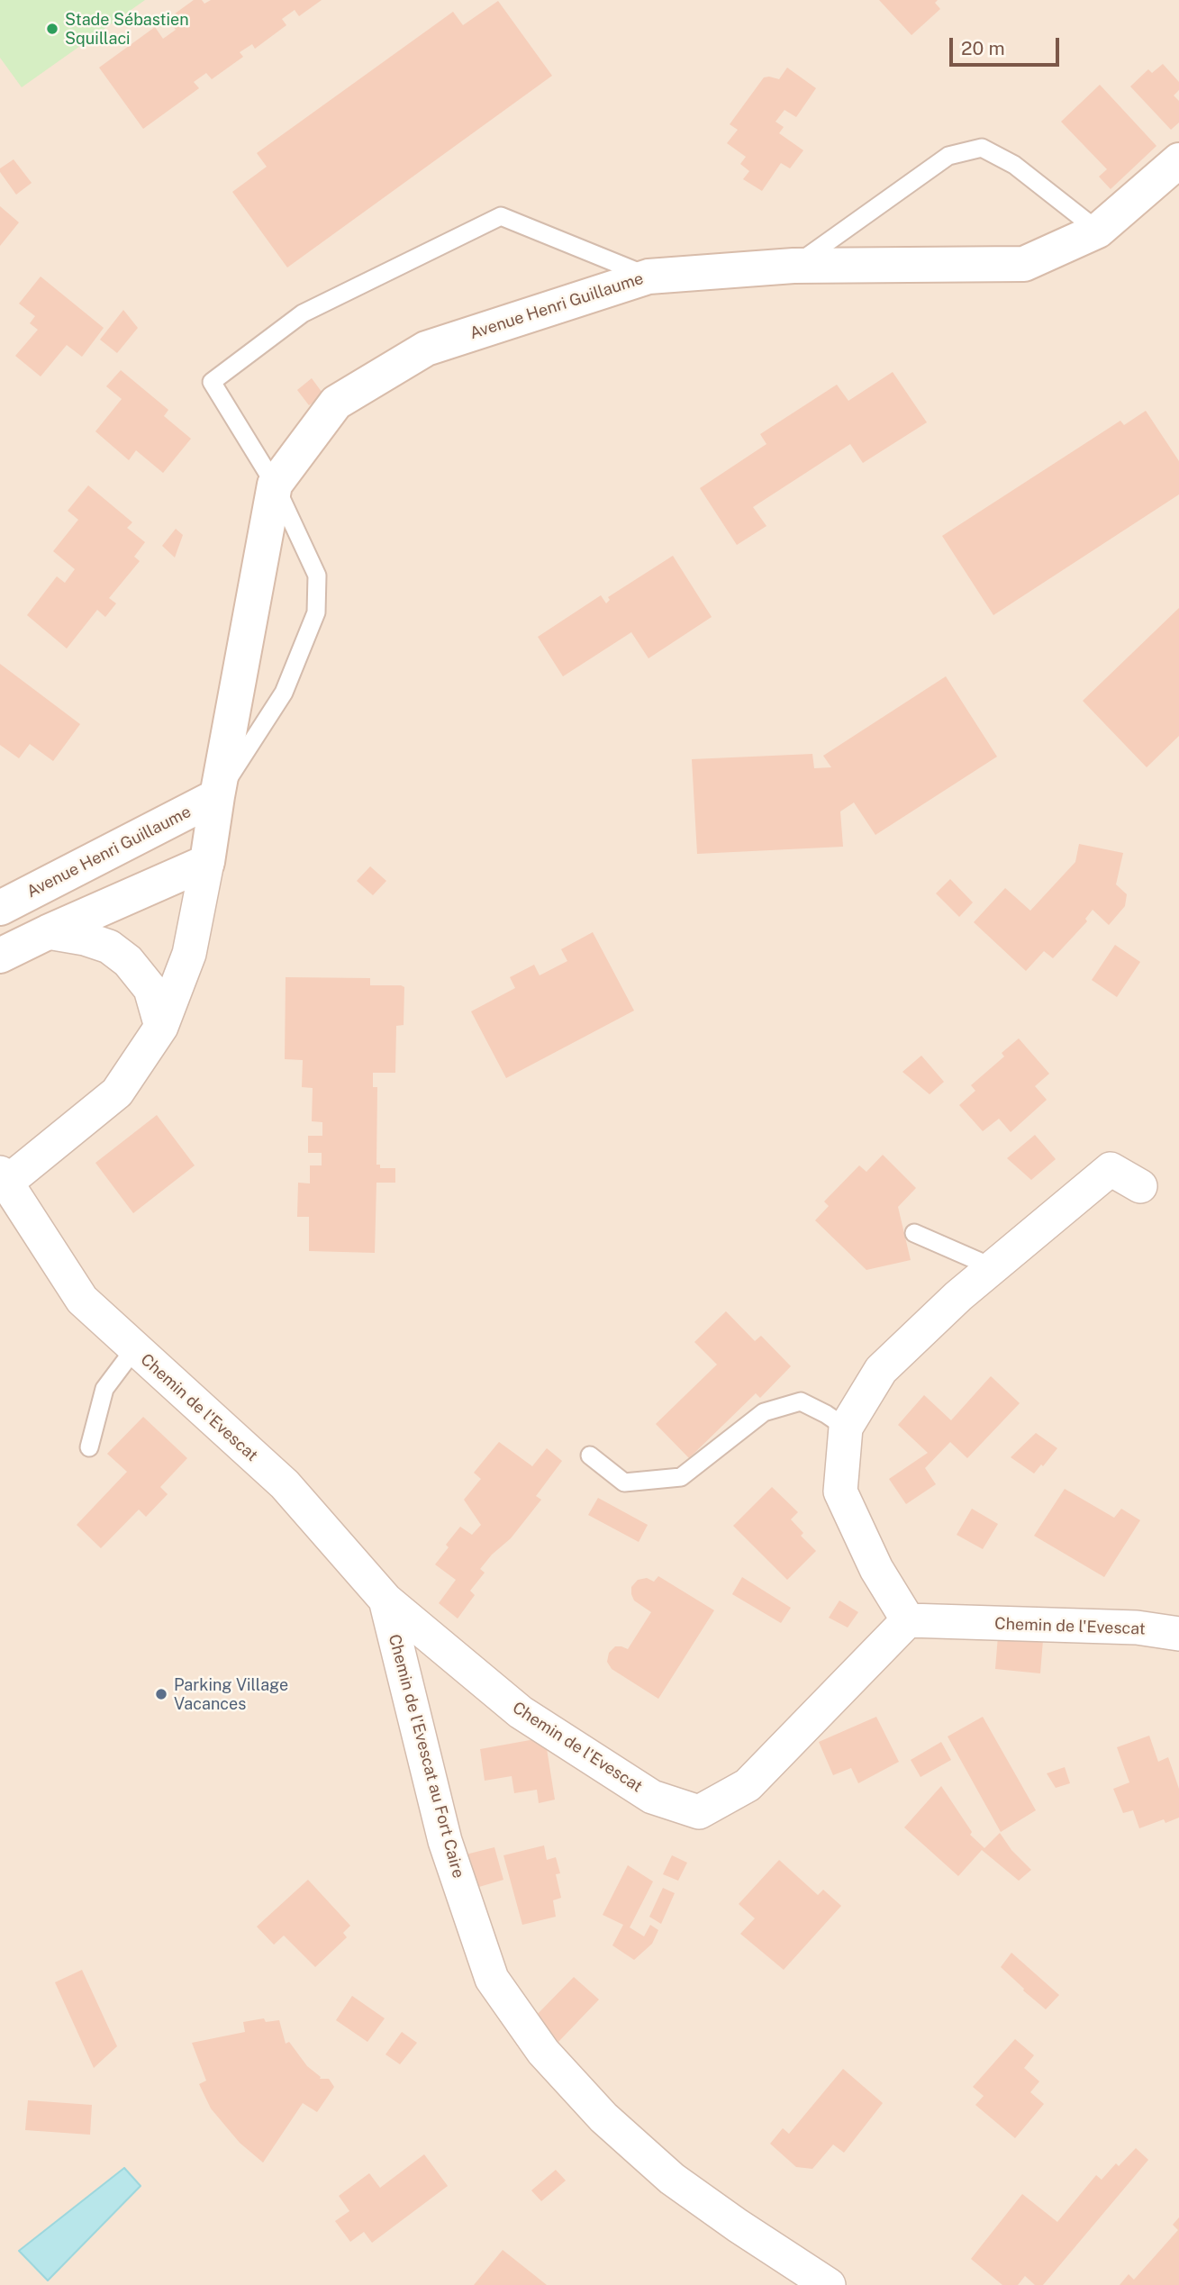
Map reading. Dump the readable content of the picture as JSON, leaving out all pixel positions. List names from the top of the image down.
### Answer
{
  "streets": {
    "street": ["Avenue Henri Guillaume", "Chemin de l'Evescat", "Chemin de l'Evescat au Fort Caire"]
  },
  "crossings": [
    ["Avenue Henri Guillaume", "Chemin de l'Evescat"],
    ["Chemin de l'Evescat", "Chemin de l'Evescat au Fort Caire"]
  ],
  "places": ["Stade Sébastien Squillaci", "Parking Village Vacances"],
  "scale_bar": "20 m"
}
